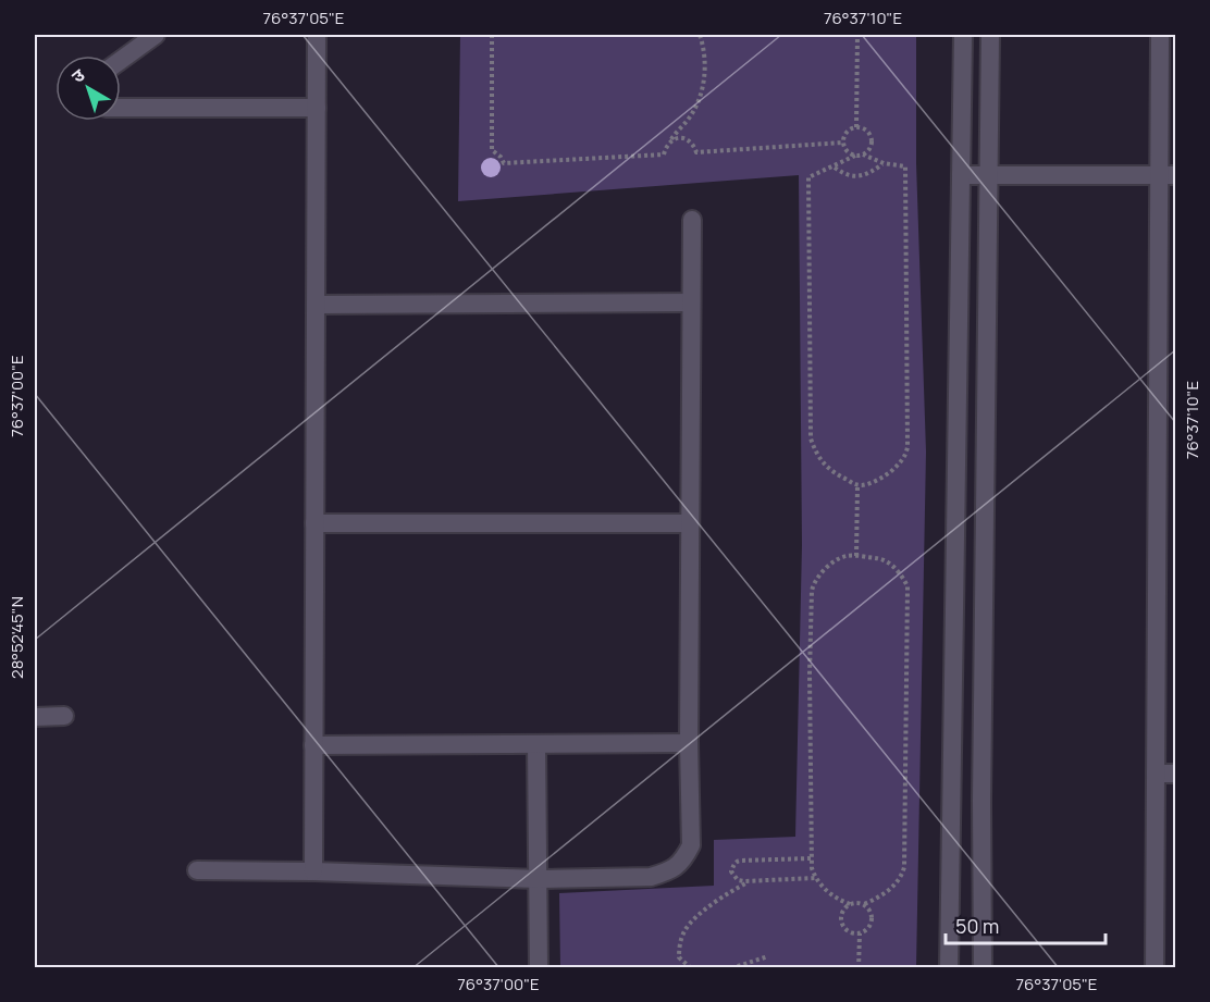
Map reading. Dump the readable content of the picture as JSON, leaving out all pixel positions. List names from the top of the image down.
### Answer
{
  "scale_bar": "50 m",
  "north": "top left",
  "coordinates": [
    "76°37'05\"E",
    "76°37'10\"E",
    "76°37'00\"E",
    "28°52'45\"N"
  ]
}
